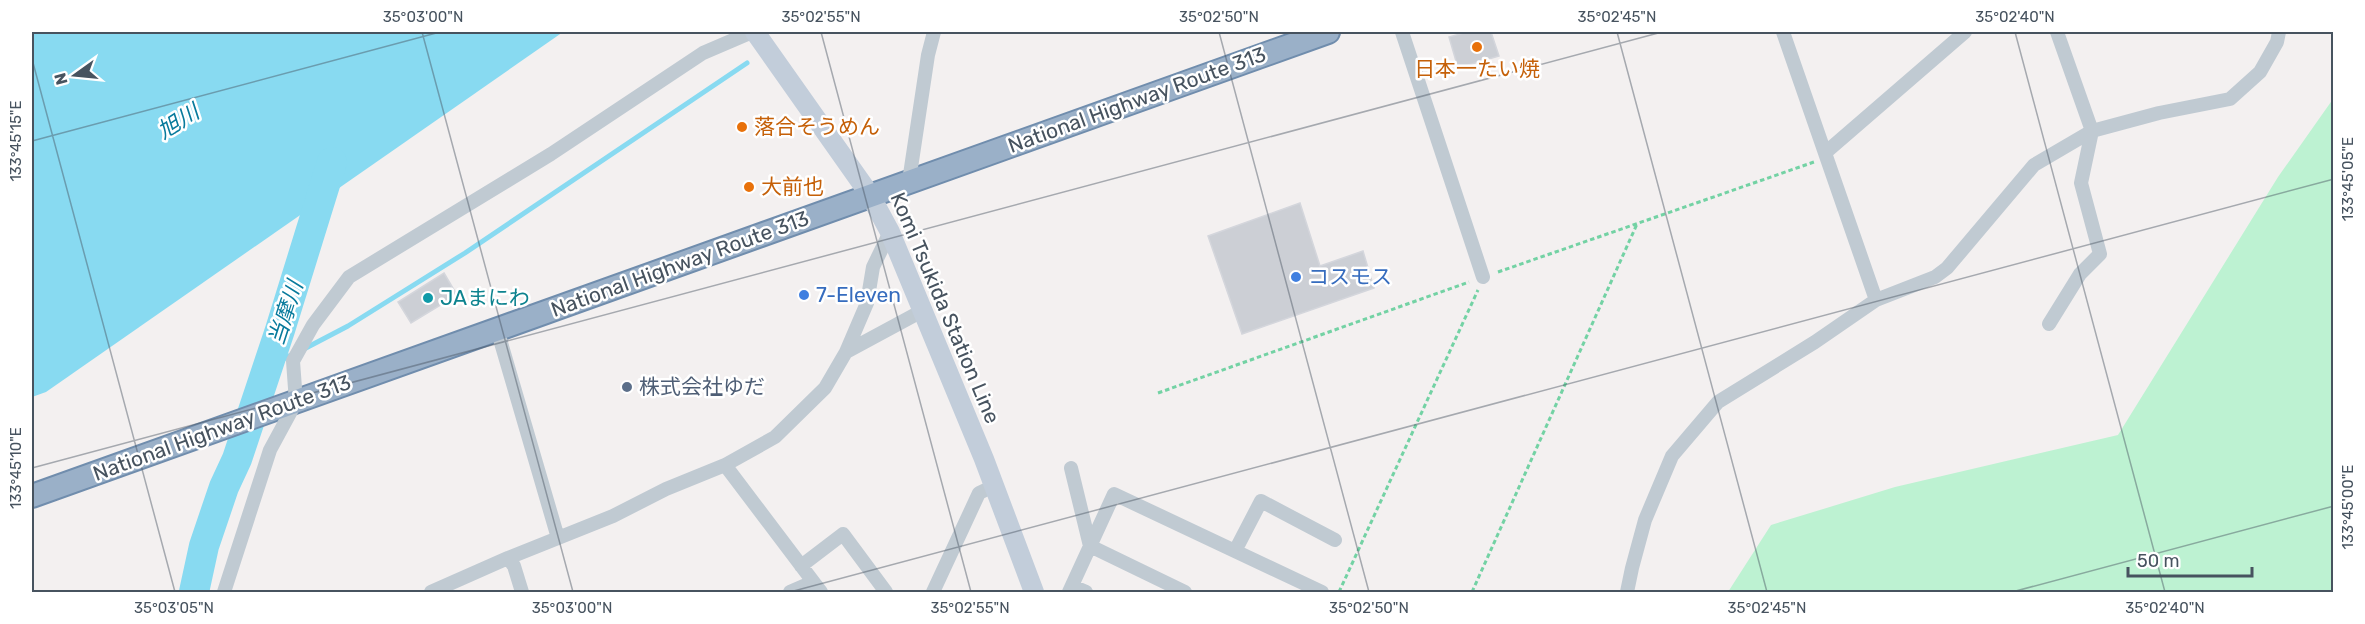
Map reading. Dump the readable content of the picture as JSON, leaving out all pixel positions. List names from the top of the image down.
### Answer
{
  "streets": {
    "highway": ["National Highway Route 313"],
    "main road": ["Komi Tsukida Station Line"]
  },
  "crossings": [
    ["National Highway Route 313", "Komi Tsukida Station Line"]
  ],
  "water": ["旭川", "当摩川"],
  "places": [
    "日本一たい焼",
    "落合そうめん",
    "大前也",
    "コスモス",
    "7-Eleven",
    "JAまにわ",
    "株式会社ゆだ"
  ],
  "scale_bar": "50 m",
  "north": "left",
  "coordinates": [
    "35°03'00\"N",
    "35°02'55\"N",
    "35°02'50\"N",
    "35°02'45\"N",
    "35°02'40\"N",
    "133°45'15\"E",
    "133°45'05\"E",
    "133°45'10\"E",
    "133°45'00\"E",
    "35°03'05\"N"
  ]
}
